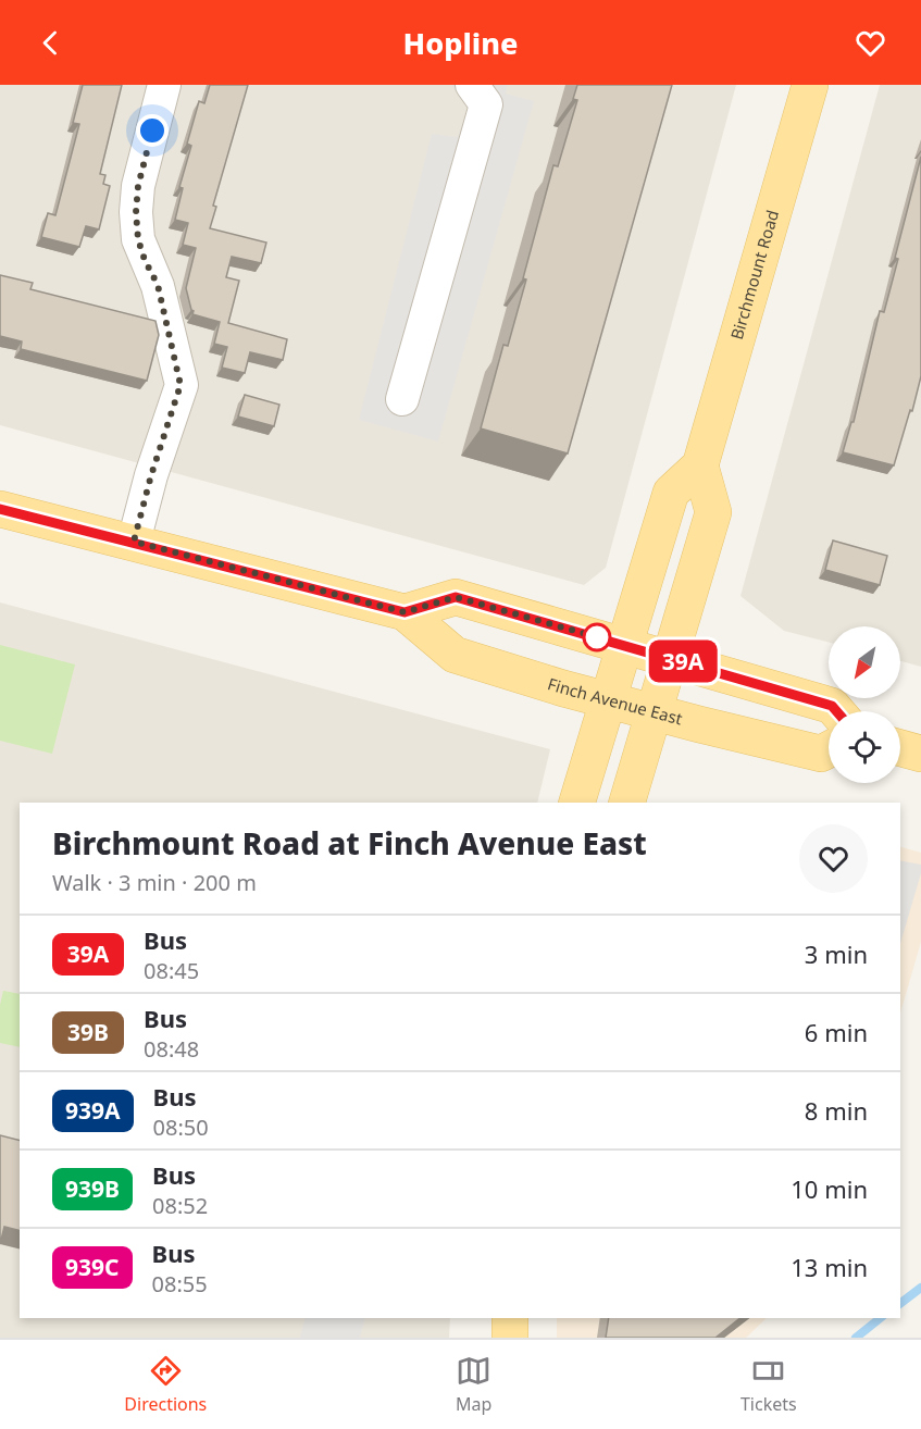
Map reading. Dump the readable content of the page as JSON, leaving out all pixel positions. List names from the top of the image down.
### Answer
{
  "streets": {
    "main road": ["Birchmount Road", "Finch Avenue East"]
  },
  "lines": ["bus line 39A"],
  "north": "bottom left",
  "page": {
    "header": "Hopline",
    "on_map": "39A",
    "heading": ["Birchmount Road at Finch Avenue East", "Walk · 3 min · 200 m"],
    "list": [
      {
        "mark": "39A",
        "name": "Bus",
        "note": "08:45",
        "value": "3 min"
      },
      {
        "mark": "39B",
        "name": "Bus",
        "note": "08:48",
        "value": "6 min"
      },
      {
        "mark": "939A",
        "name": "Bus",
        "note": "08:50",
        "value": "8 min"
      },
      {
        "mark": "939B",
        "name": "Bus",
        "note": "08:52",
        "value": "10 min"
      },
      {
        "mark": "939C",
        "name": "Bus",
        "note": "08:55",
        "value": "13 min"
      }
    ],
    "tabs": ["Directions", "Map", "Tickets"]
  }
}
